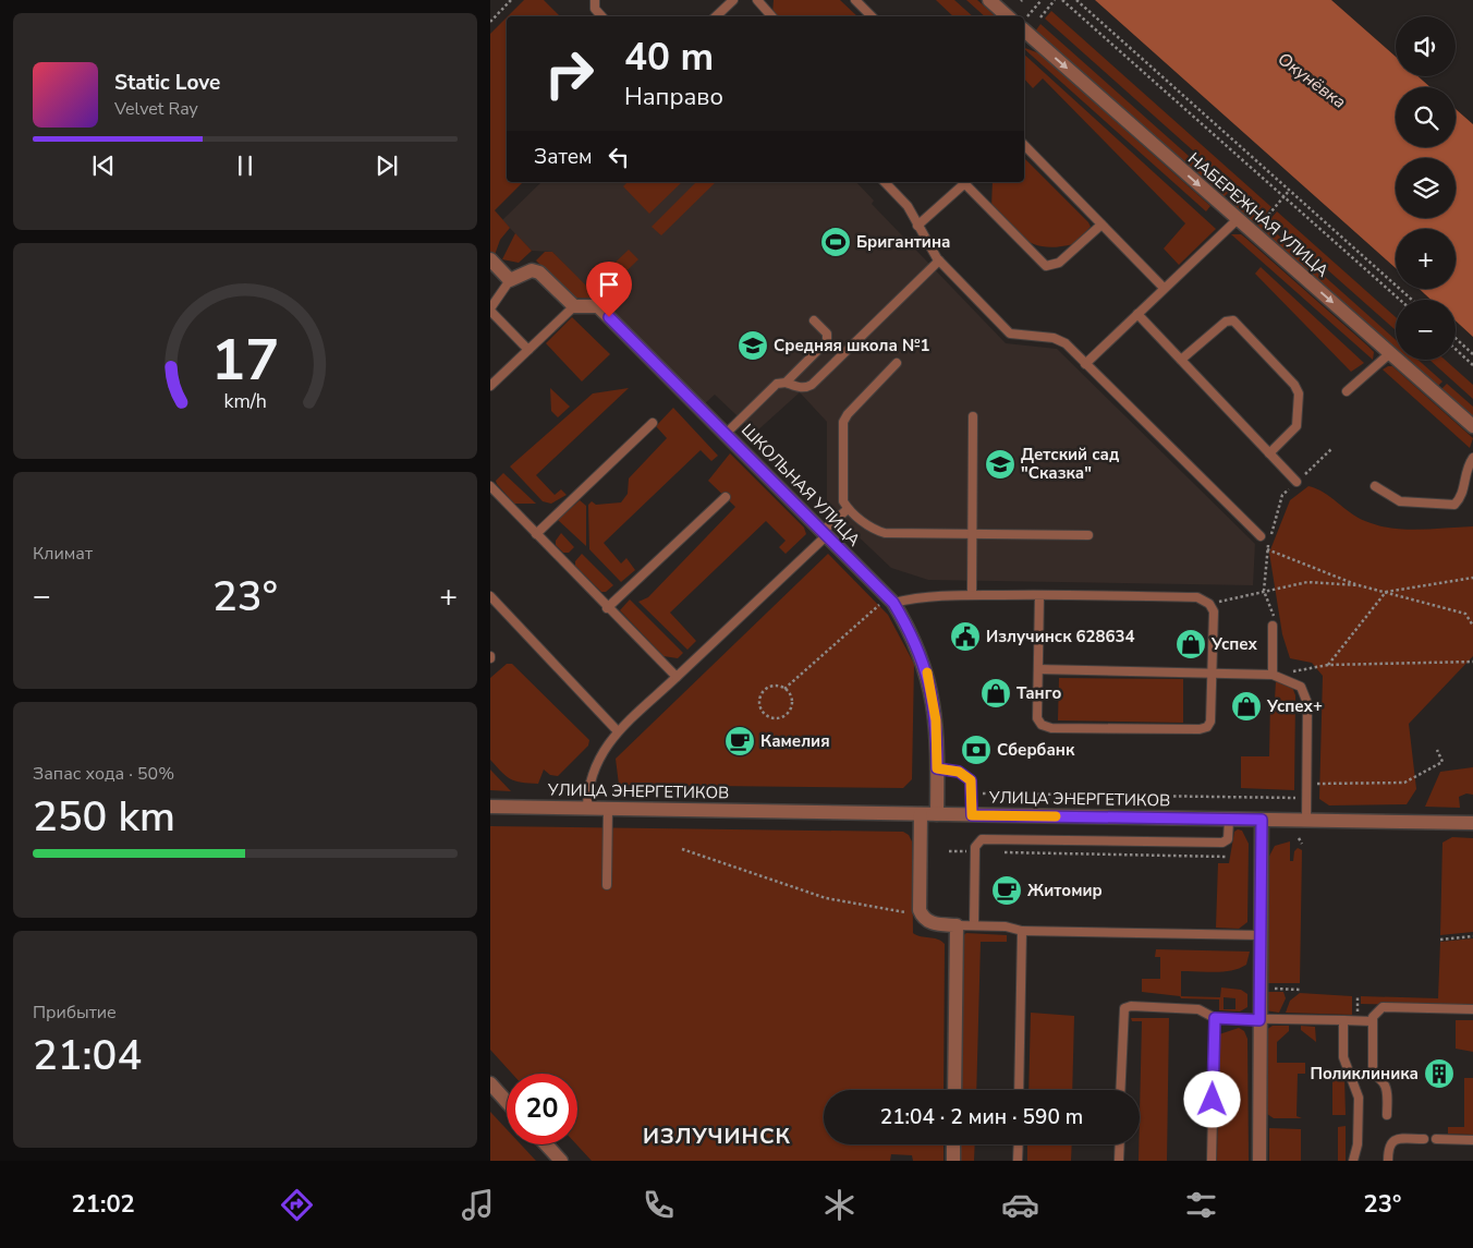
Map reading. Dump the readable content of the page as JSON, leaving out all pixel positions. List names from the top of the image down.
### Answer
{
  "streets": {
    "street": ["НАБЕРЕЖНАЯ УЛИЦА", "ШКОЛЬНАЯ УЛИЦА", "УЛИЦА ЭНЕРГЕТИКОВ"]
  },
  "crossings": [
    ["ШКОЛЬНАЯ УЛИЦА", "УЛИЦА ЭНЕРГЕТИКОВ"]
  ],
  "one_way": ["НАБЕРЕЖНАЯ УЛИЦА"],
  "districts": ["ИЗЛУЧИНСК"],
  "water": ["Окунёвка"],
  "places": {
    "sports": ["Бригантина"],
    "school or university": ["Средняя школа №1", "Детский сад \"Сказка\""],
    "public building": ["Излучинск 628634"],
    "shop": ["Успех", "Танго", "Успех+"],
    "cafe": ["Камелия", "Житомир"],
    "bank": ["Сбербанк"],
    "building": ["Поликлиника"]
  },
  "page": {
    "map_buttons": ["+", "−"],
    "turn": ["40 m", "Направо"],
    "song": ["Static Love", "Velvet Ray"],
    "then": "Затем",
    "tile": [
      "Климат",
      ["Запас хода · 50%", "250 km"],
      ["Прибытие", "21:04"]
    ],
    "heat": ["−", "23°", "+"],
    "limit": "20",
    "trip": "21:04 · 2 мин · 590 m",
    "tabs": ["21:02", "23°"],
    "gauge": ["17", "km/h"]
  }
}
